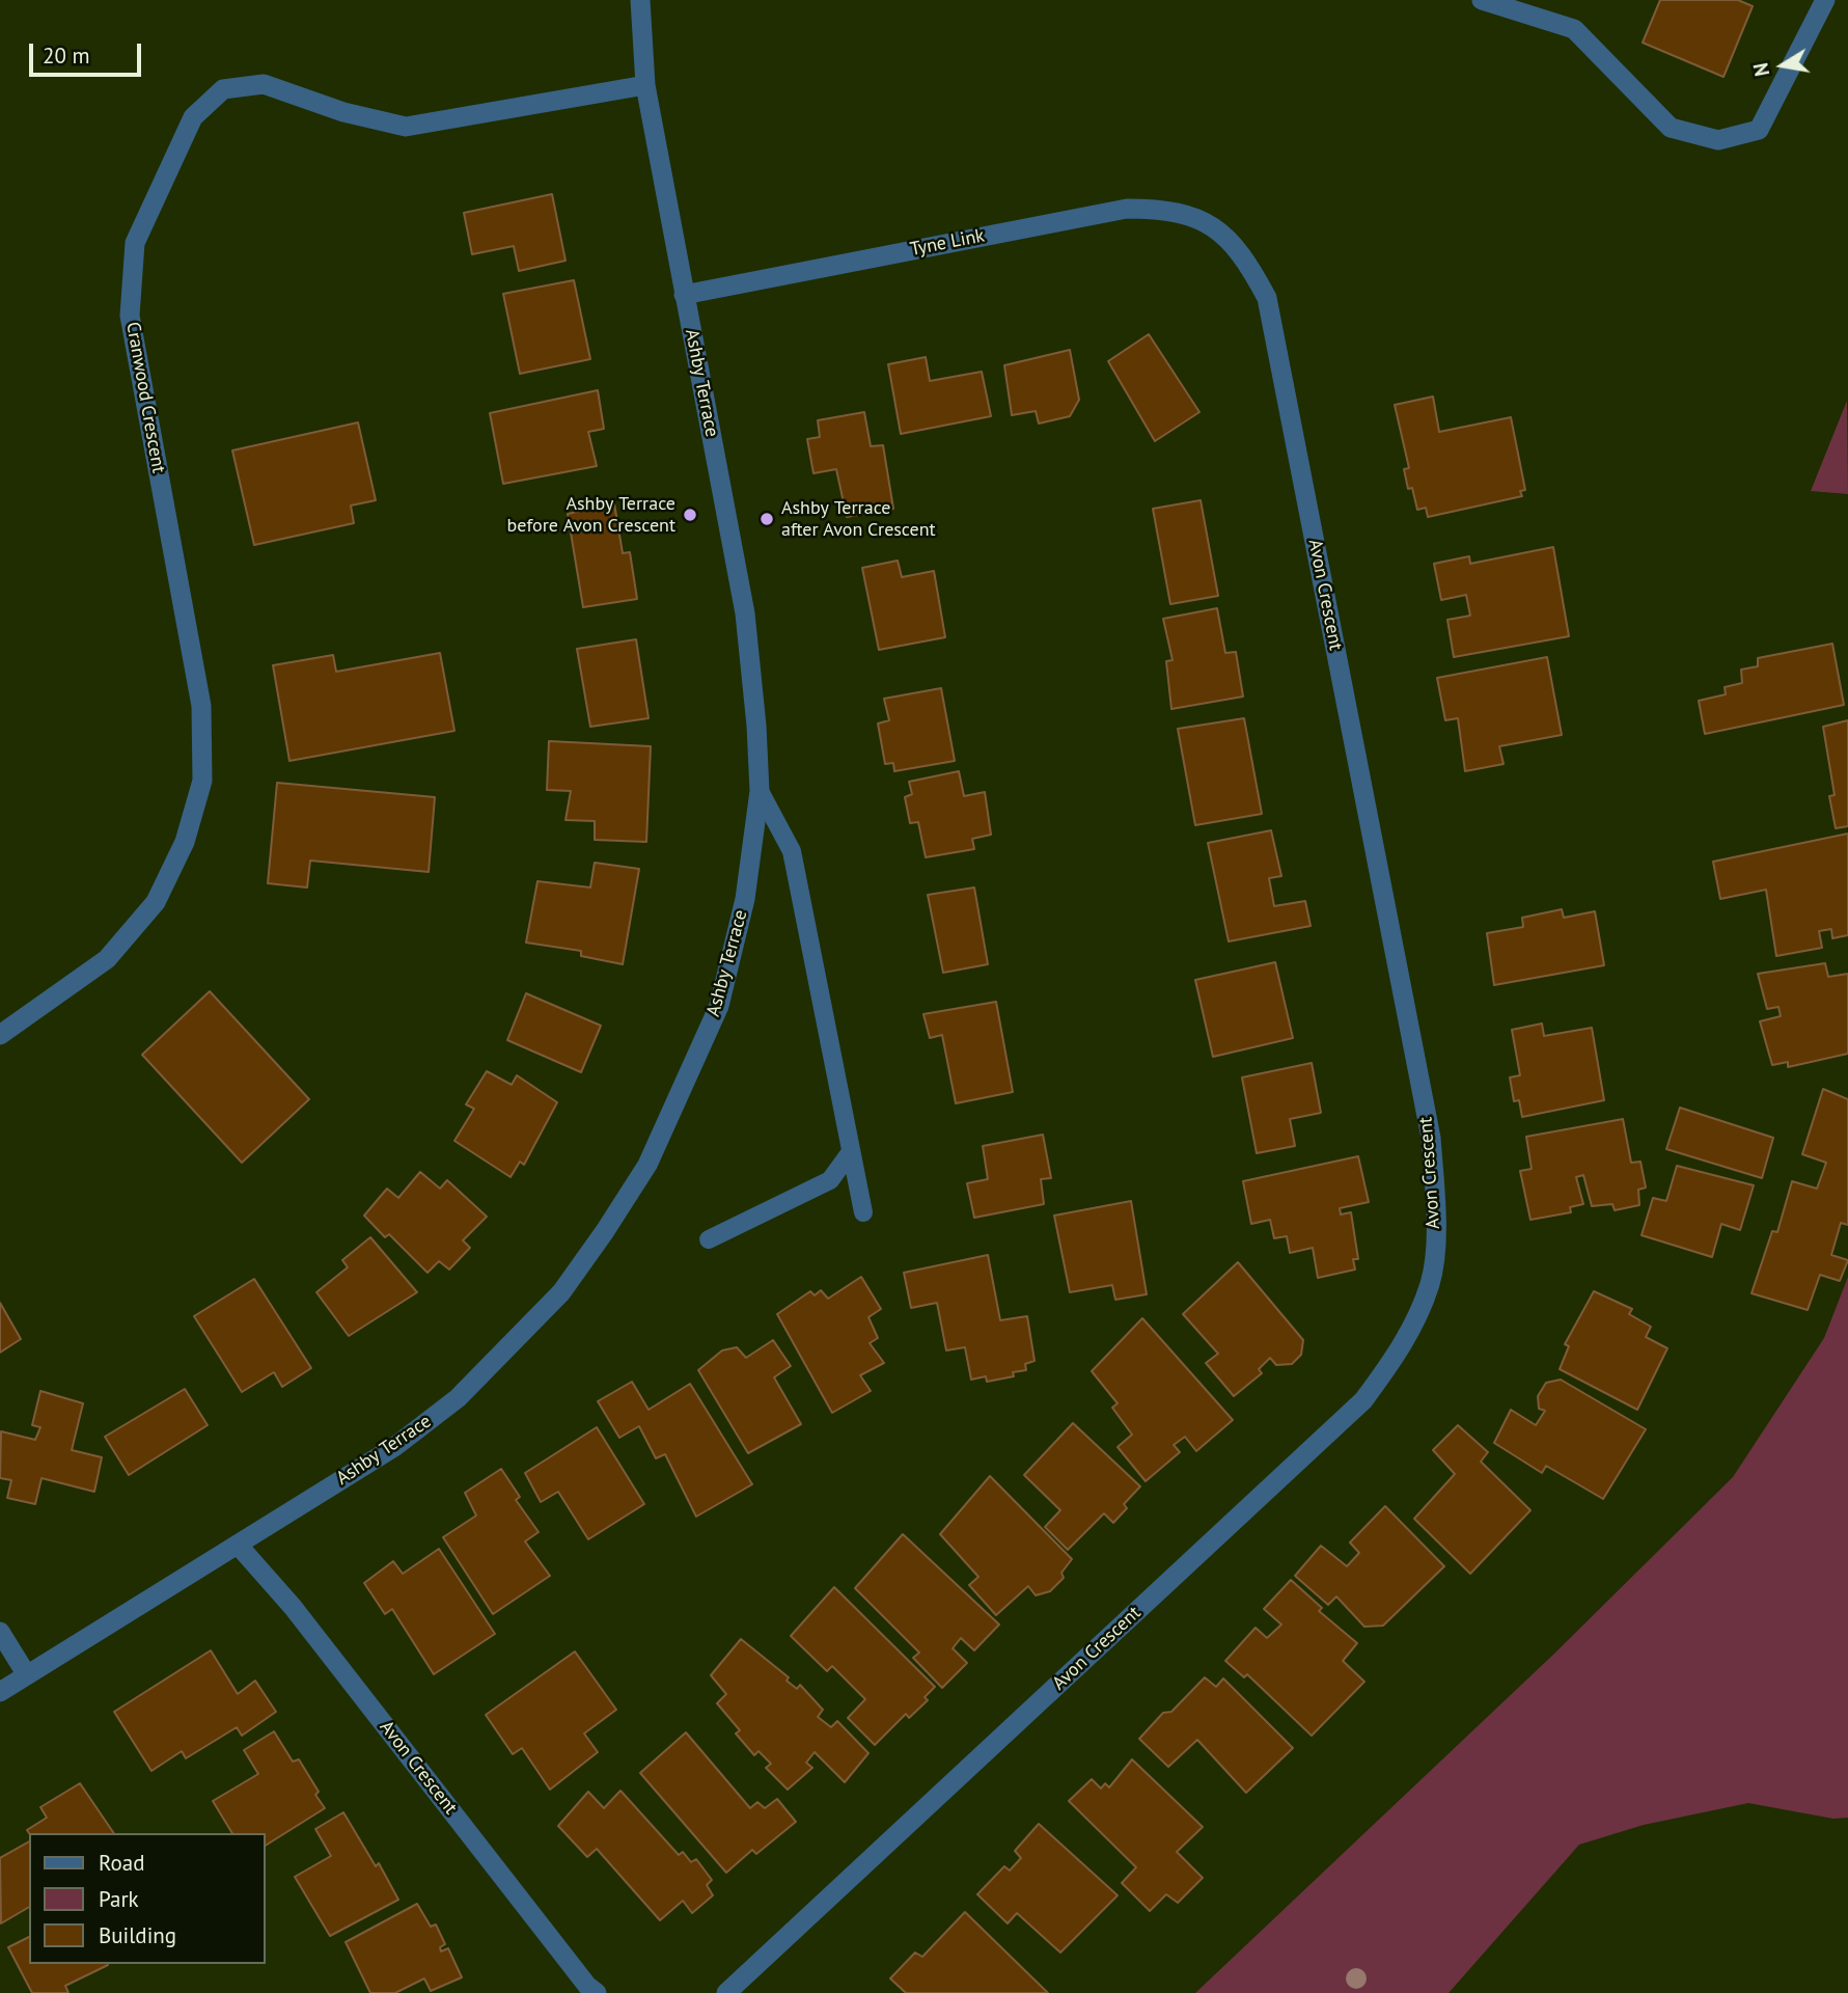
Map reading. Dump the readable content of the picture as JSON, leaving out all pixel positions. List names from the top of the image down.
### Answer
{
  "streets": {
    "street": [
      "Tyne Link",
      "Ashby Terrace",
      "Cranwood Crescent",
      "Avon Crescent"
    ]
  },
  "crossings": [
    ["Tyne Link", "Ashby Terrace"],
    ["Tyne Link", "Avon Crescent"],
    ["Ashby Terrace", "Cranwood Crescent"],
    ["Ashby Terrace", "Avon Crescent"]
  ],
  "places": ["Ashby Terrace before Avon Crescent", "Ashby Terrace after Avon Crescent"],
  "legend": ["Road", "Park", "Building"],
  "scale_bar": "20 m",
  "north": "left"
}
